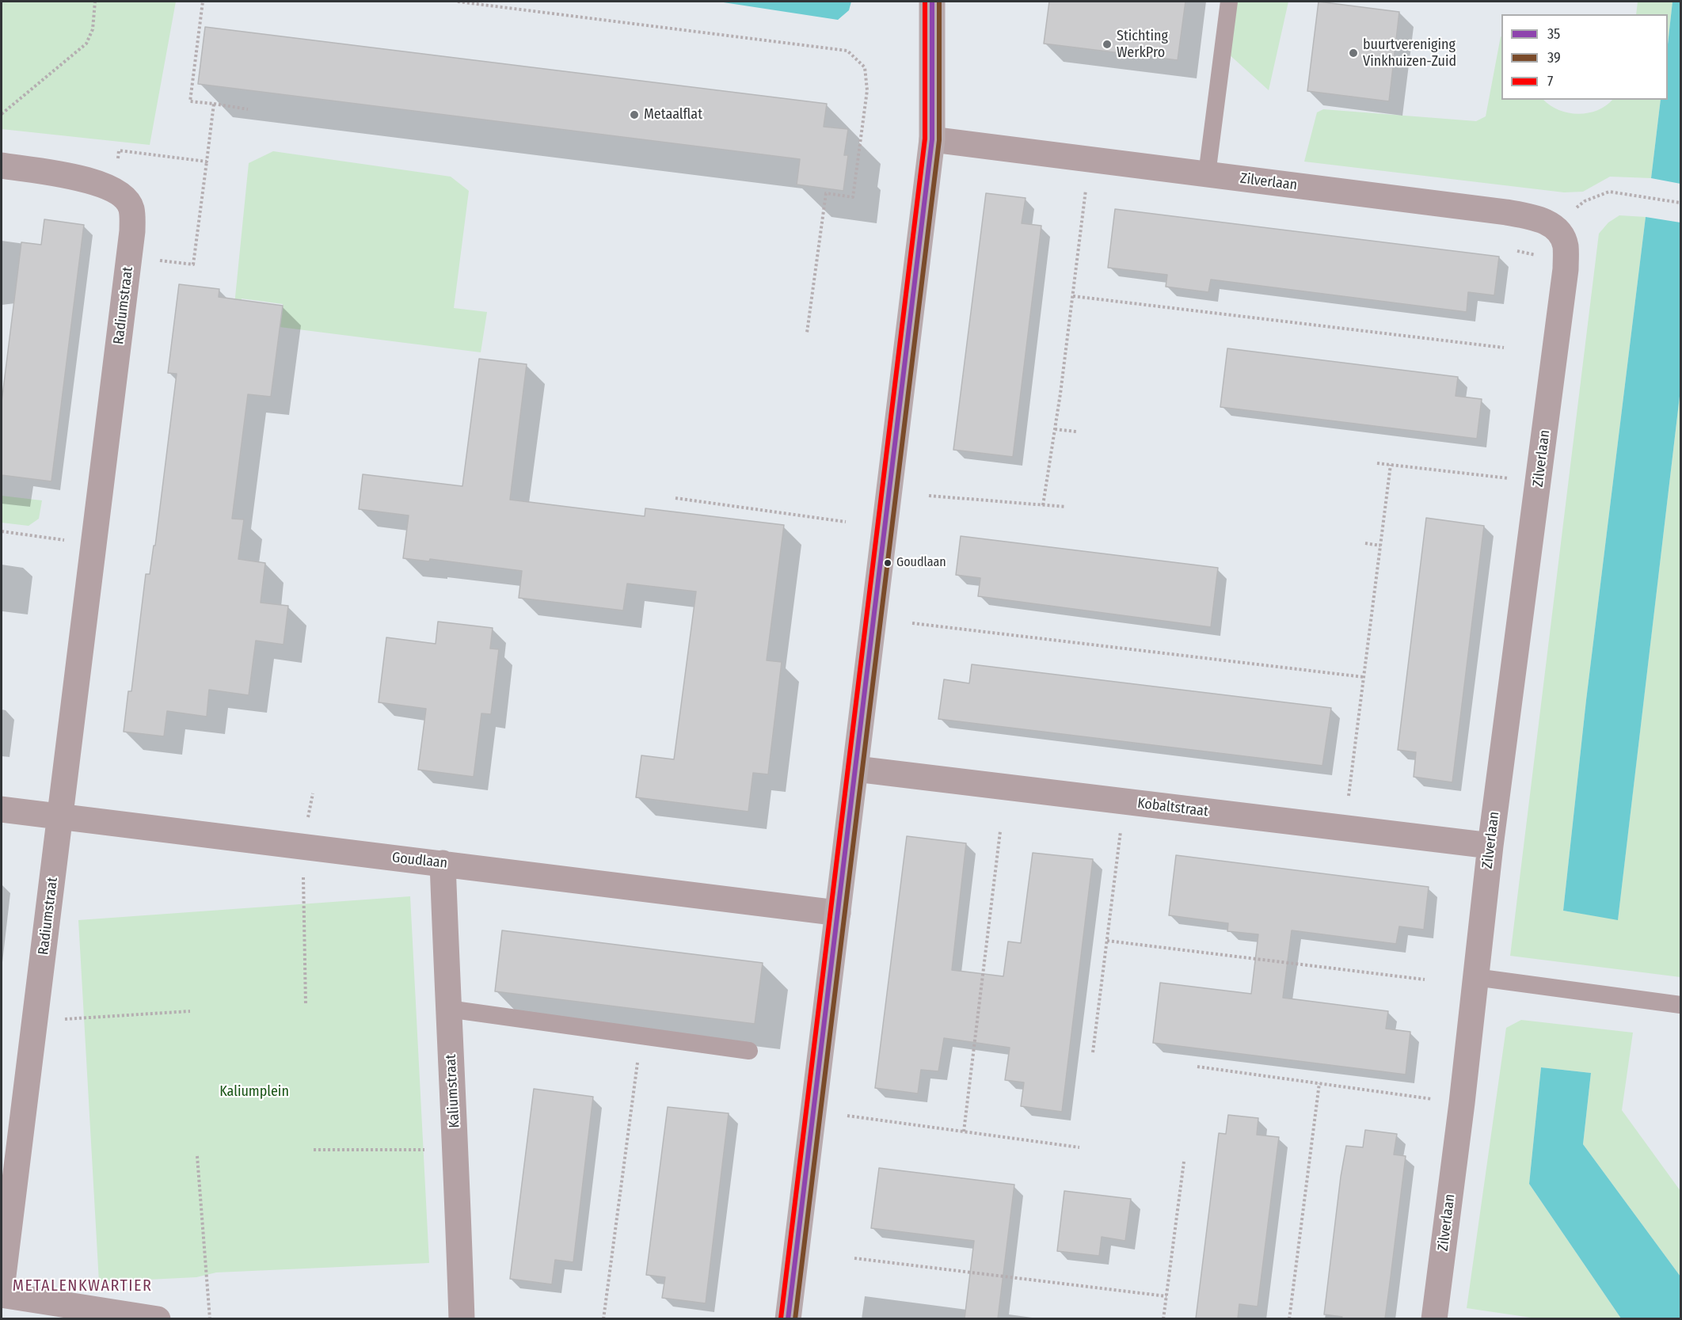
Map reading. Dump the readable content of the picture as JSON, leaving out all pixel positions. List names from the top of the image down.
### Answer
{
  "streets": {
    "street": [
      "Zilverlaan",
      "Radiumstraat",
      "Kobaltstraat",
      "Goudlaan",
      "Kaliumstraat"
    ]
  },
  "crossings": [
    ["Zilverlaan", "Kobaltstraat"],
    ["Radiumstraat", "Goudlaan"],
    ["Goudlaan", "Kaliumstraat"]
  ],
  "districts": ["METALENKWARTIER"],
  "parks": ["Kaliumplein"],
  "places": [
    "Stichting WerkPro",
    "buurtvereniging Vinkhuizen-Zuid",
    "Metaalflat",
    "Goudlaan"
  ],
  "lines": ["transit line 35", "transit line 39", "transit line 7"],
  "legend": ["35", "39", "7"]
}
